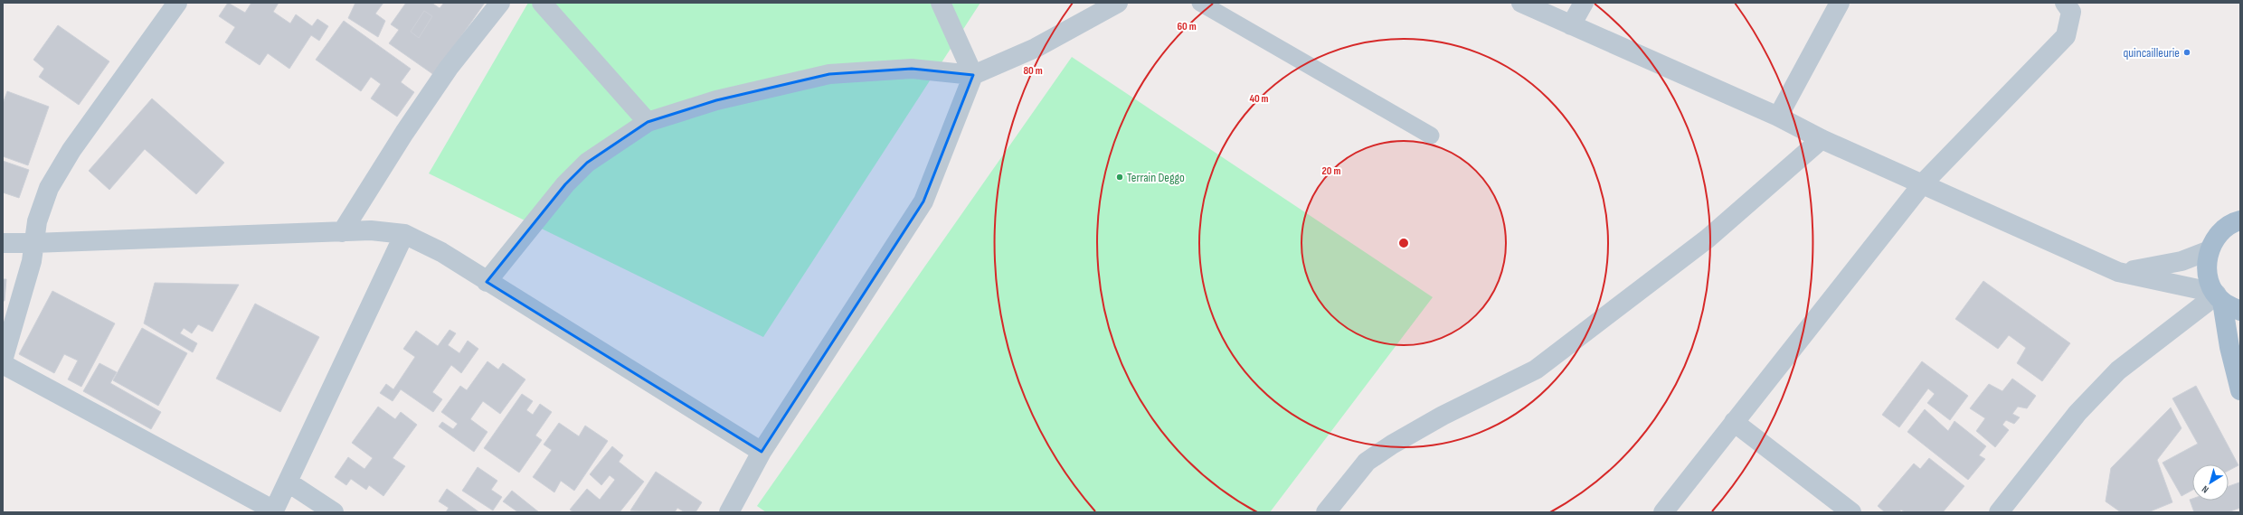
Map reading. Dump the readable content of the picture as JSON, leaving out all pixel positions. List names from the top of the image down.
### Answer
{
  "places": ["quincailleurie", "Terrain Deggo"],
  "north": "bottom left",
  "rings": [
    "60 m",
    "80 m",
    "40 m",
    "20 m"
  ]
}
